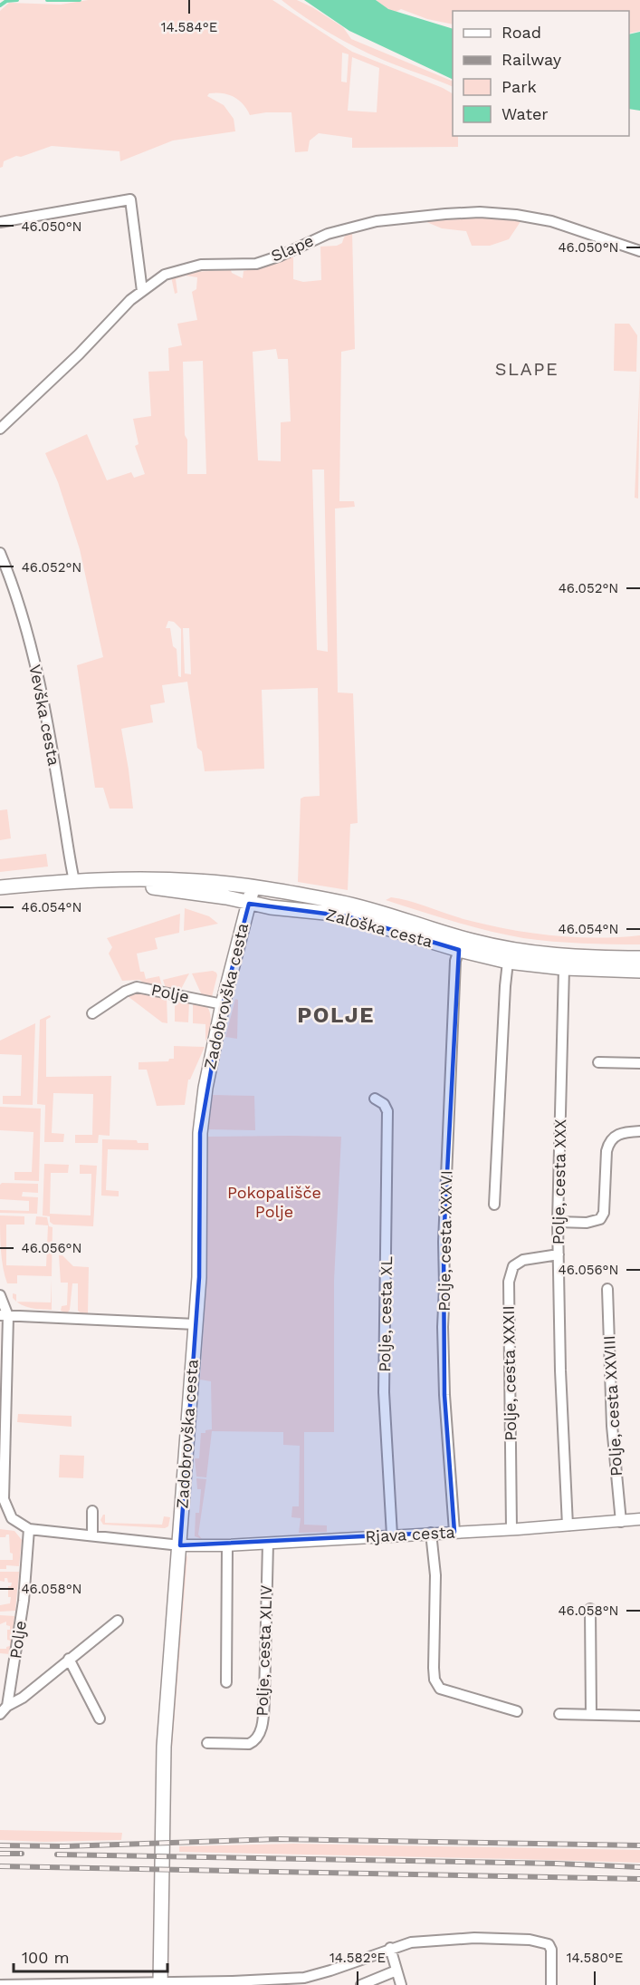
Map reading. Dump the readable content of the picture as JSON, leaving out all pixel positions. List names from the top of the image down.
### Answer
{
  "streets": {
    "main road": ["Zaloška cesta", "Zadobrovška cesta"],
    "street": [
      "Slape",
      "Vevška cesta",
      "Polje",
      "Polje, cesta XXX",
      "Polje, cesta XXXVI",
      "Polje, cesta XL",
      "Polje, cesta XXXII",
      "Polje, cesta XXVIII",
      "Rjava cesta",
      "Polje, cesta XLIV"
    ]
  },
  "crossings": [
    ["Vevška cesta", "Zaloška cesta"],
    ["Zaloška cesta", "Zadobrovška cesta"],
    ["Zaloška cesta", "Polje, cesta XXX"],
    ["Zaloška cesta", "Polje, cesta XXXVI"],
    ["Polje", "Zadobrovška cesta"],
    ["Zadobrovška cesta", "Rjava cesta"],
    ["Polje, cesta XXX", "Polje, cesta XXXII"],
    ["Polje, cesta XXX", "Rjava cesta"],
    ["Polje, cesta XXXVI", "Rjava cesta"],
    ["Polje, cesta XL", "Rjava cesta"],
    ["Polje, cesta XXXII", "Rjava cesta"],
    ["Polje, cesta XXVIII", "Rjava cesta"],
    ["Rjava cesta", "Polje, cesta XLIV"]
  ],
  "districts": ["SLAPE", "POLJE"],
  "parks": ["Pokopališče Polje"],
  "legend": [
    "Road",
    "Railway",
    "Park",
    "Water"
  ],
  "scale_bar": "100 m",
  "coordinates": [
    "14.584°E",
    "46.050°N",
    "46.052°N",
    "46.054°N",
    "46.056°N",
    "46.058°N",
    "14.582°E",
    "14.580°E"
  ]
}
